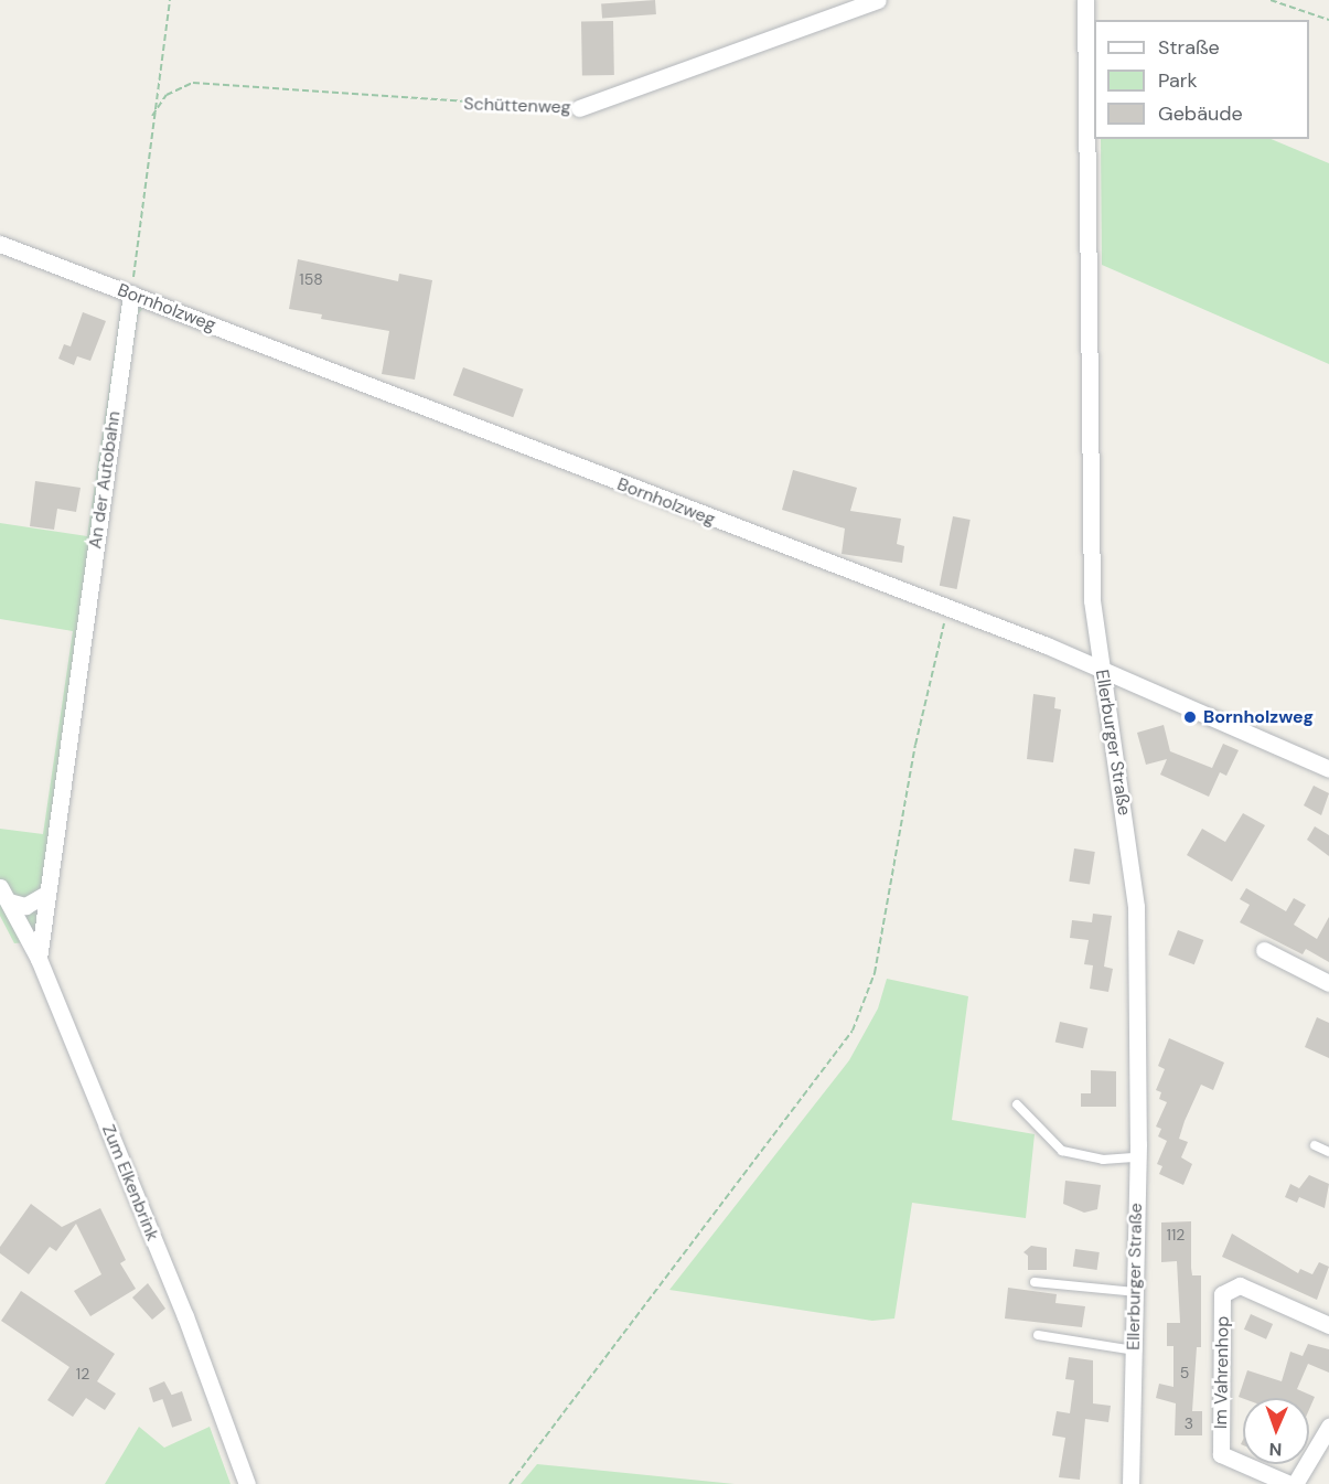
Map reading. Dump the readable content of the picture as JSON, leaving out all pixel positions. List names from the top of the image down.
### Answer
{
  "streets": {
    "street": [
      "Schüttenweg",
      "Bornholzweg",
      "An der Autobahn",
      "Ellerburger Straße",
      "Zum Elkenbrink",
      "Im Vahrenhop"
    ]
  },
  "crossings": [
    ["Bornholzweg", "An der Autobahn"],
    ["Bornholzweg", "Ellerburger Straße"],
    ["An der Autobahn", "Zum Elkenbrink"]
  ],
  "places": ["Bornholzweg"],
  "house_numbers": [
    "158",
    "112",
    "5",
    "12",
    "3"
  ],
  "legend": ["Straße", "Park", "Gebäude"],
  "north": "bottom"
}
